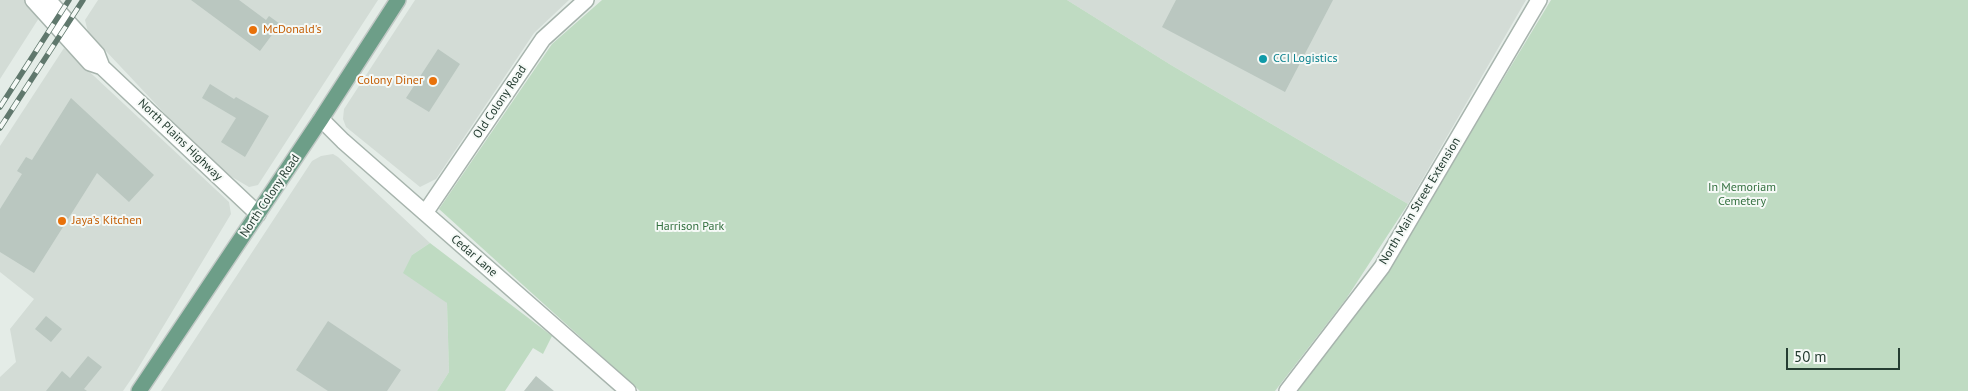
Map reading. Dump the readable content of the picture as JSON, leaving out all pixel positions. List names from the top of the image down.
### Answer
{
  "streets": {
    "main road": ["North Colony Road"],
    "street": [
      "Old Colony Road",
      "North Plains Highway",
      "North Main Street Extension",
      "Cedar Lane"
    ]
  },
  "crossings": [
    ["Old Colony Road", "Cedar Lane"],
    ["North Plains Highway", "North Colony Road"],
    ["North Colony Road", "Cedar Lane"]
  ],
  "parks": ["In Memoriam Cemetery", "Harrison Park"],
  "places": [
    "McDonald's",
    "CCI Logistics",
    "Colony Diner",
    "Jaya’s Kitchen"
  ],
  "scale_bar": "50 m"
}
